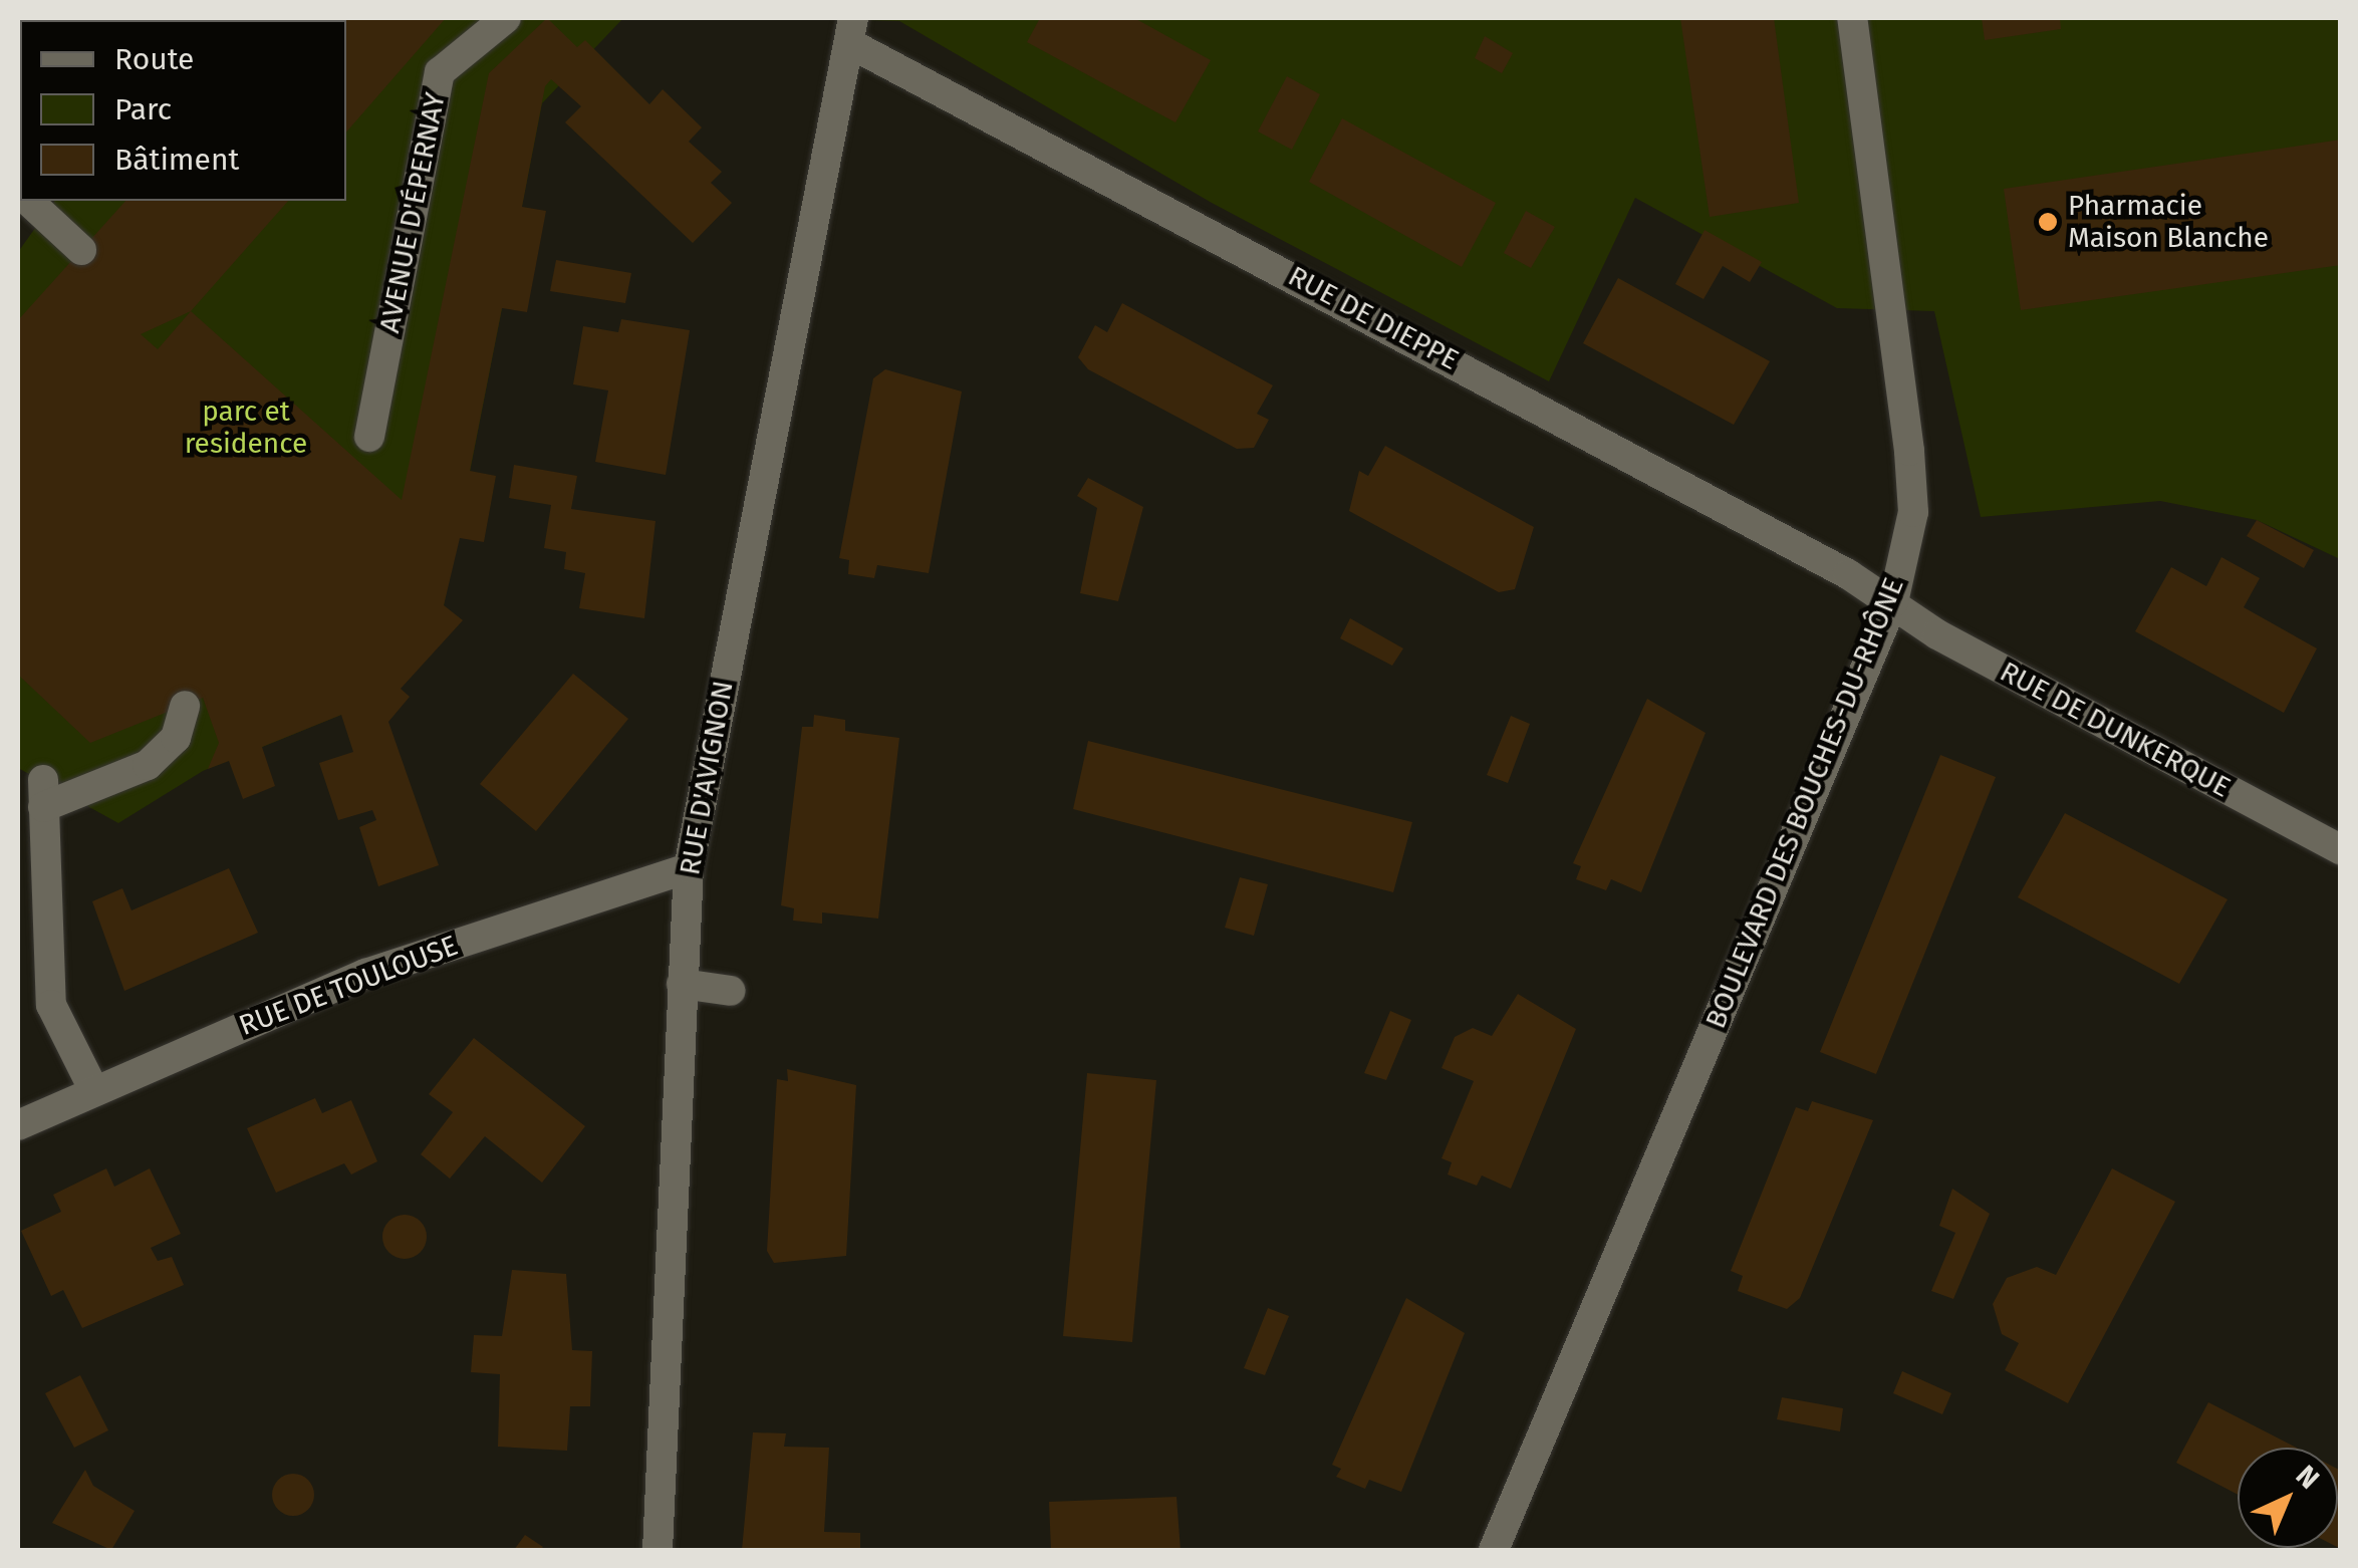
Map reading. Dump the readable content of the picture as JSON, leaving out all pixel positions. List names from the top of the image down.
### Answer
{
  "streets": {
    "street": [
      "AVENUE D'ÉPERNAY",
      "RUE DE DIEPPE",
      "RUE DE DUNKERQUE",
      "RUE D'AVIGNON",
      "BOULEVARD DES BOUCHES-DU-RHÔNE",
      "RUE DE TOULOUSE"
    ]
  },
  "crossings": [
    ["RUE DE DIEPPE", "RUE DE DUNKERQUE"],
    ["RUE DE DIEPPE", "RUE D'AVIGNON"],
    ["RUE DE DIEPPE", "BOULEVARD DES BOUCHES-DU-RHÔNE"],
    ["RUE DE DUNKERQUE", "BOULEVARD DES BOUCHES-DU-RHÔNE"],
    ["RUE D'AVIGNON", "RUE DE TOULOUSE"]
  ],
  "parks": ["parc et residence"],
  "places": ["Pharmacie Maison Blanche"],
  "legend": ["Route", "Parc", "Bâtiment"],
  "north": "top right"
}
